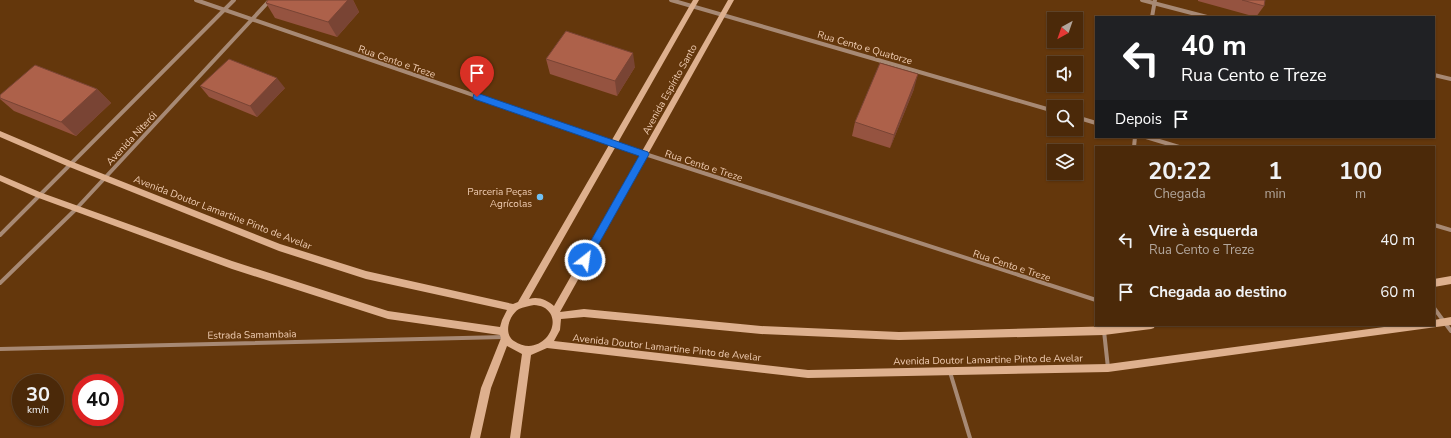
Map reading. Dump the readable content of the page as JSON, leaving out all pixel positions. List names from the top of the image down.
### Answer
{
  "streets": {
    "main road": ["Avenida Espírito Santo", "Avenida Doutor Lamartine Pinto de Avelar"],
    "street": [
      "Rua Cento e Quatorze",
      "Rua Cento e Treze",
      "Avenida Niterói",
      "Estrada Samambaia"
    ]
  },
  "crossings": [
    ["Rua Cento e Quatorze", "Avenida Espírito Santo"],
    ["Rua Cento e Treze", "Avenida Espírito Santo"],
    ["Rua Cento e Treze", "Avenida Niterói"],
    ["Avenida Espírito Santo", "Avenida Doutor Lamartine Pinto de Avelar"],
    ["Avenida Espírito Santo", "Estrada Samambaia"],
    ["Avenida Niterói", "Avenida Doutor Lamartine Pinto de Avelar"],
    ["Avenida Doutor Lamartine Pinto de Avelar", "Estrada Samambaia"]
  ],
  "places": ["Parceria Peças Agrícolas"],
  "north": "bottom left",
  "page": {
    "turn": ["40 m", "Rua Cento e Treze"],
    "then": "Depois",
    "eta": [
      "20:22",
      "Chegada",
      "1",
      "min",
      "100",
      "m"
    ],
    "list": [
      {
        "name": "Vire à esquerda",
        "note": "Rua Cento e Treze",
        "value": "40 m"
      },
      {
        "name": "Chegada ao destino",
        "value": "60 m"
      }
    ],
    "speed": "30 km/h",
    "limit": "40"
  }
}
